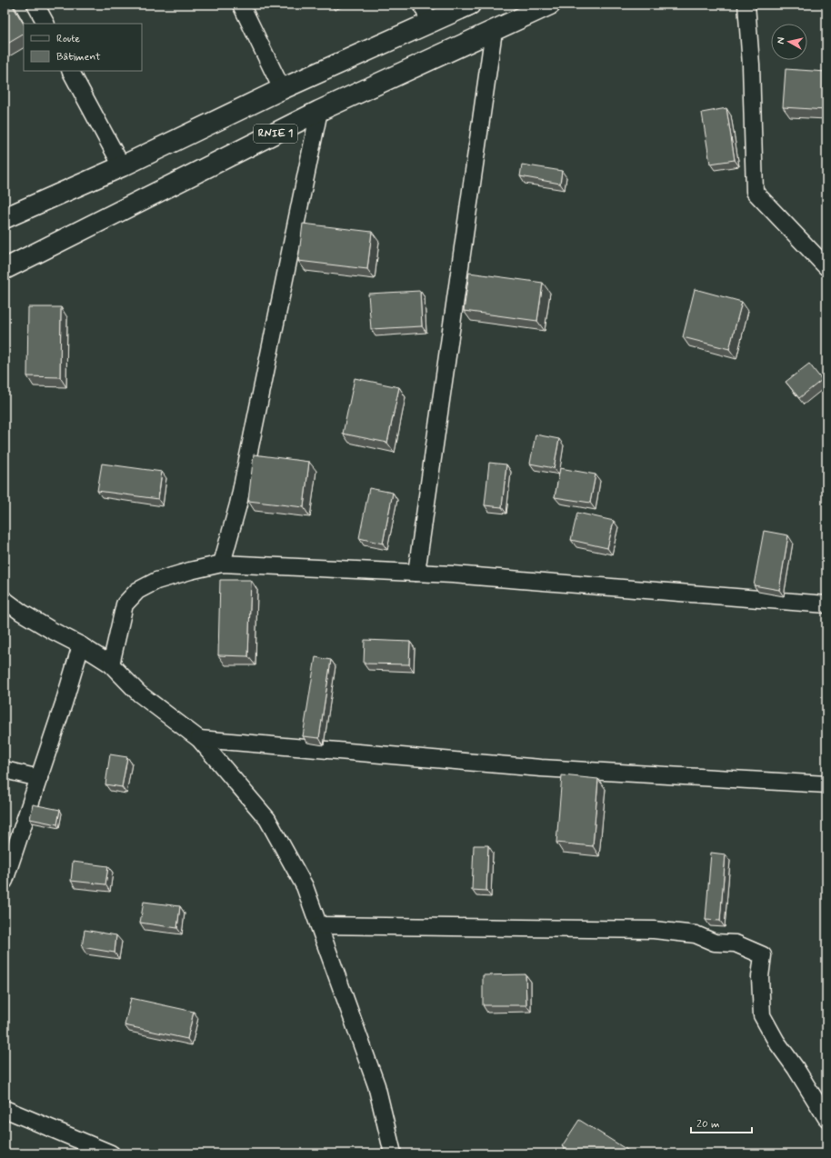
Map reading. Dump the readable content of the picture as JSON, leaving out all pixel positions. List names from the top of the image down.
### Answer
{
  "streets": {
    "highway": ["RNIE 1"]
  },
  "legend": ["Route", "Bâtiment"],
  "scale_bar": "20 m",
  "north": "left"
}
